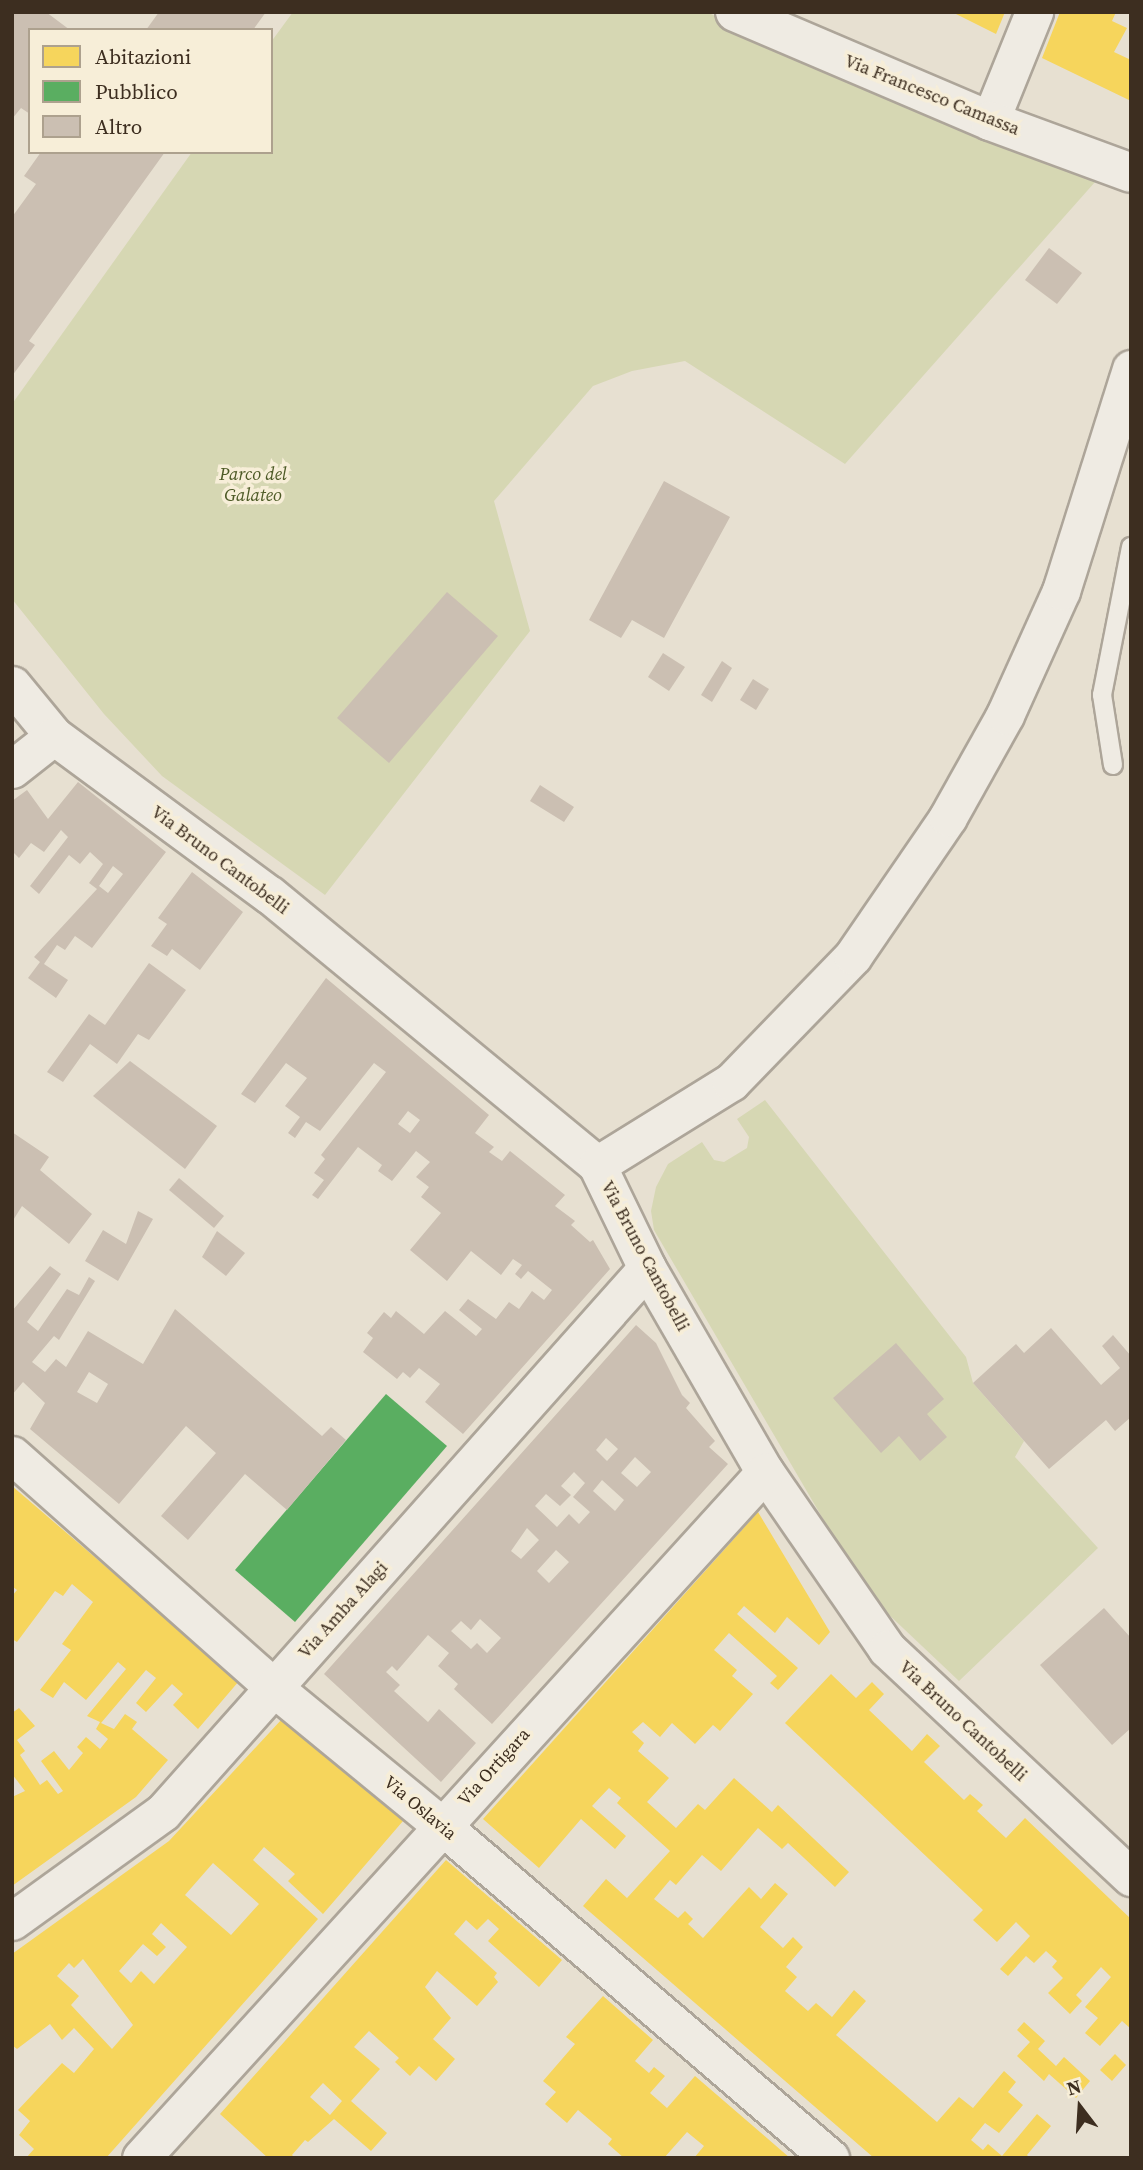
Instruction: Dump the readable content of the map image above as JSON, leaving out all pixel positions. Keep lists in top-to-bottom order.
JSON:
{
  "streets": {
    "street": [
      "Via Francesco Camassa",
      "Via Bruno Cantobelli",
      "Via Amba Alagi",
      "Via Ortigara",
      "Via Oslavia"
    ]
  },
  "crossings": [
    ["Via Bruno Cantobelli", "Via Amba Alagi"],
    ["Via Bruno Cantobelli", "Via Ortigara"],
    ["Via Amba Alagi", "Via Oslavia"],
    ["Via Ortigara", "Via Oslavia"]
  ],
  "parks": ["Parco del Galateo"],
  "legend": ["Abitazioni", "Pubblico", "Altro"],
  "north": "top"
}
